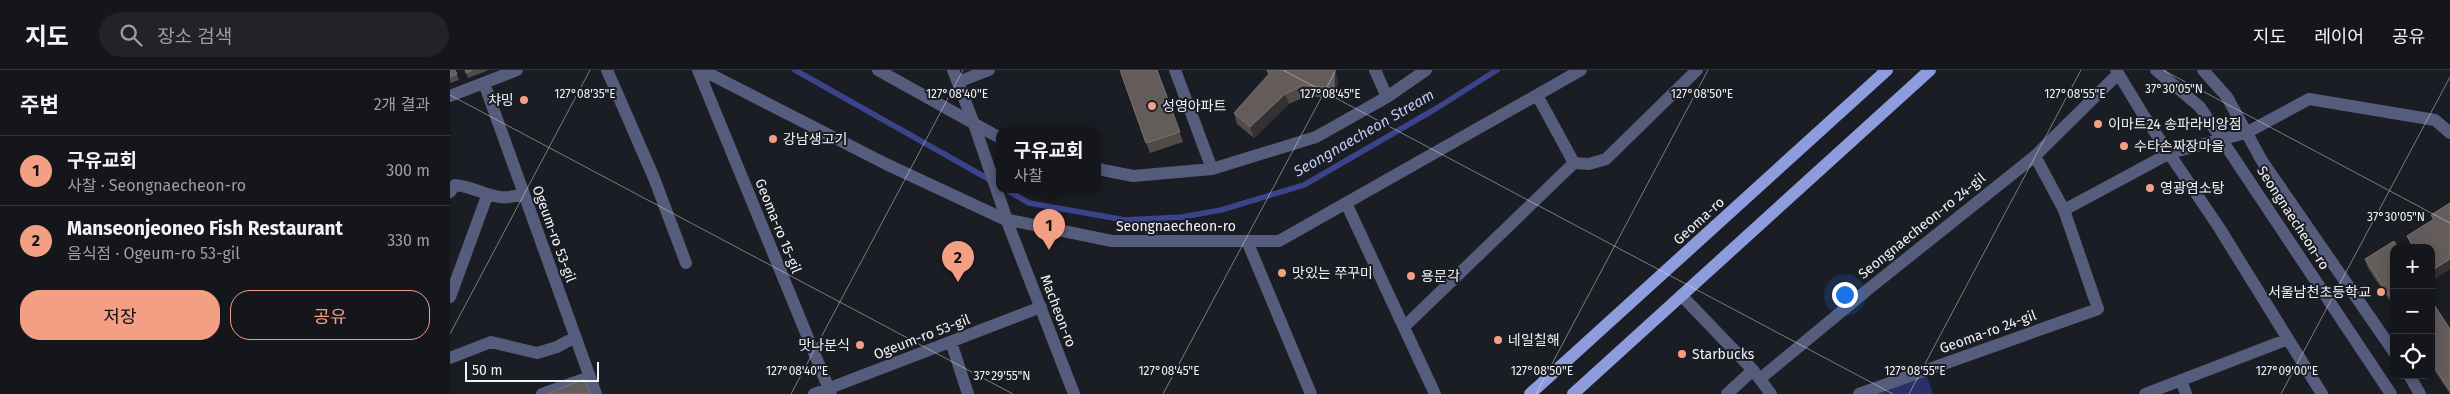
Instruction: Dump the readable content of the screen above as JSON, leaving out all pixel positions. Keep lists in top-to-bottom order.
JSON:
{
  "streets": {
    "main road": ["Geoma-ro"],
    "street": [
      "Seongnaecheon-ro",
      "Geoma-ro 15-gil",
      "Seongnaecheon-ro 24-gil",
      "Ogeum-ro 53-gil",
      "Macheon-ro",
      "Geoma-ro 24-gil"
    ]
  },
  "crossings": [
    ["Geoma-ro 15-gil", "Ogeum-ro 53-gil"],
    ["Ogeum-ro 53-gil", "Macheon-ro"]
  ],
  "water": ["Seongnaecheon Stream"],
  "places": [
    "챠밍",
    "성영아파트",
    "이마트24 송파라비앙점",
    "강남생고기",
    "수타손짜장마을",
    "영광염소탕",
    "맛있는 쭈꾸미",
    "용문각",
    "서울남천초등학교",
    "네일칠해",
    "맛나분식",
    "Starbucks"
  ],
  "scale_bar": "50 m",
  "page": {
    "header": "지도",
    "search": "장소 검색",
    "nav": ["지도", "레이어", "공유"],
    "heading": ["주변", "2개 결과"],
    "popup": ["구유교회", "사찰"],
    "list": [
      {
        "mark": "1",
        "name": "구유교회",
        "note": "사찰 · Seongnaecheon-ro",
        "value": "300 m"
      },
      {
        "mark": "2",
        "name": "Manseonjeoneo Fish Restaurant",
        "note": "음식점 · Ogeum-ro 53-gil",
        "value": "330 m"
      }
    ],
    "pins": ["1", "2"],
    "map_buttons": ["+", "−"],
    "buttons": ["저장", "공유"],
    "scale": "50 m"
  },
  "coordinates": [
    "37°30'05\"N",
    "127°08'35\"E",
    "127°08'40\"E",
    "127°08'45\"E",
    "127°08'50\"E",
    "127°08'55\"E",
    "127°09'00\"E",
    "37°29'55\"N"
  ]
}
